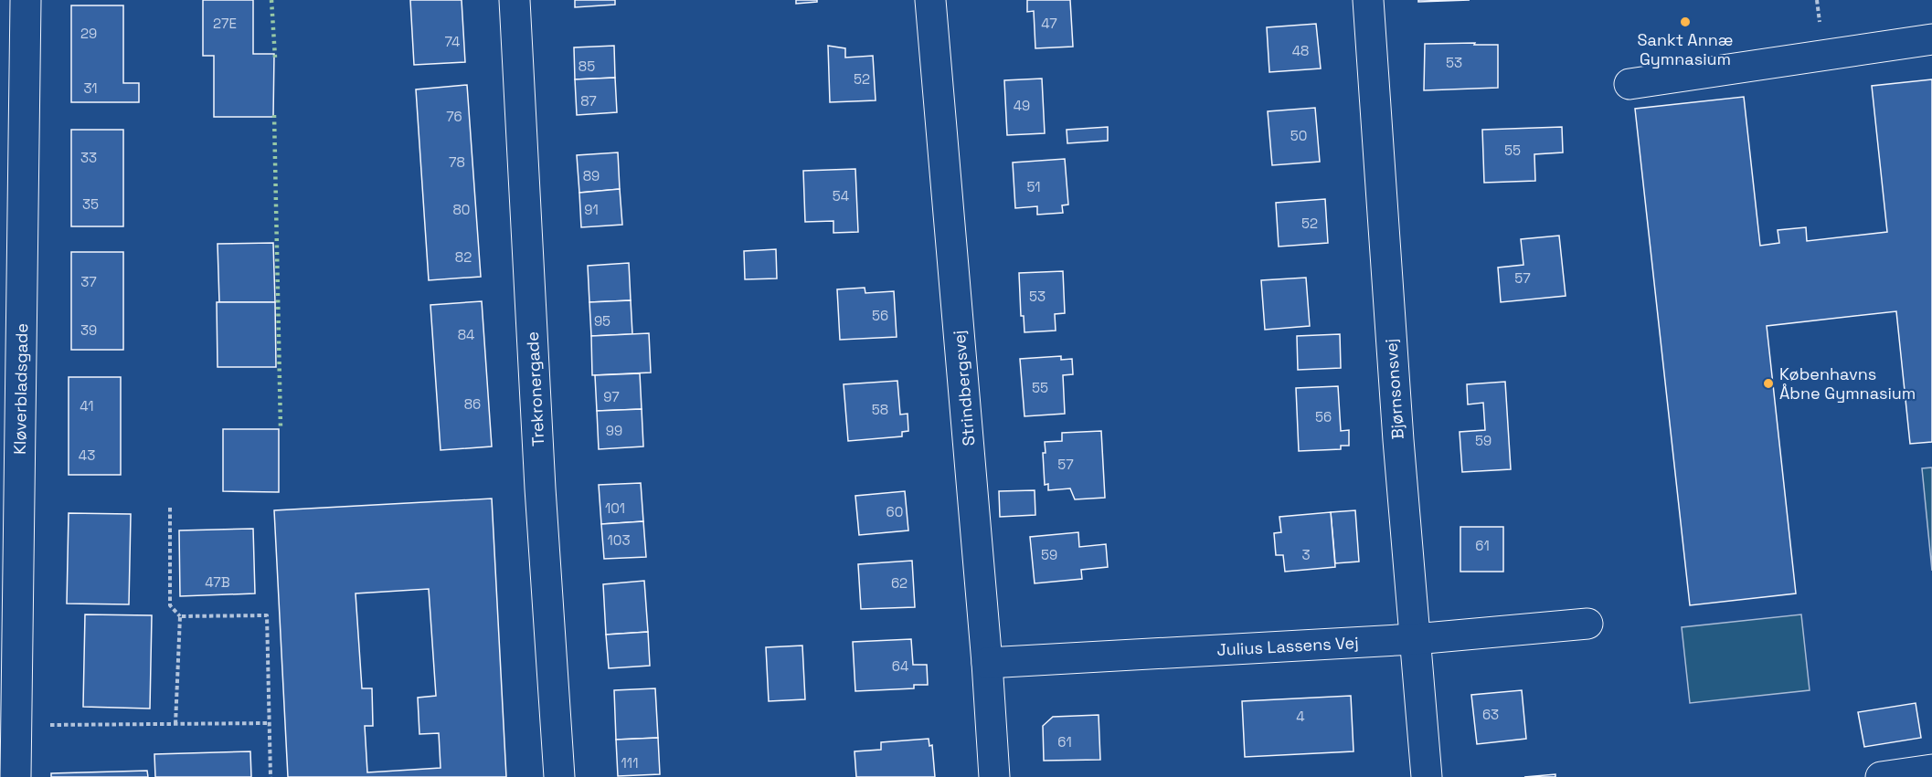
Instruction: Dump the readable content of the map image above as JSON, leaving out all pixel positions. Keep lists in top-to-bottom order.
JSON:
{
  "streets": {
    "street": [
      "Strindbergsvej",
      "Kløverbladsgade",
      "Trekronergade",
      "Bjørnsonsvej",
      "Julius Lassens Vej"
    ]
  },
  "crossings": [
    ["Strindbergsvej", "Julius Lassens Vej"],
    ["Bjørnsonsvej", "Julius Lassens Vej"]
  ],
  "places": ["Sankt Annæ Gymnasium", "Københavns Åbne Gymnasium"],
  "house_numbers": [
    "27E",
    "47",
    "29",
    "74",
    "48",
    "53",
    "85",
    "52",
    "31",
    "87",
    "49",
    "76",
    "50",
    "55",
    "33",
    "78",
    "89",
    "51",
    "54",
    "35",
    "80",
    "91",
    "52",
    "82",
    "57",
    "37",
    "53",
    "56",
    "95",
    "39",
    "84",
    "55",
    "97",
    "86",
    "41",
    "58",
    "56",
    "99",
    "59",
    "43",
    "57",
    "101",
    "60",
    "103",
    "61",
    "59",
    "3",
    "47B",
    "62",
    "64",
    "63",
    "4",
    "61",
    "111"
  ]
}
